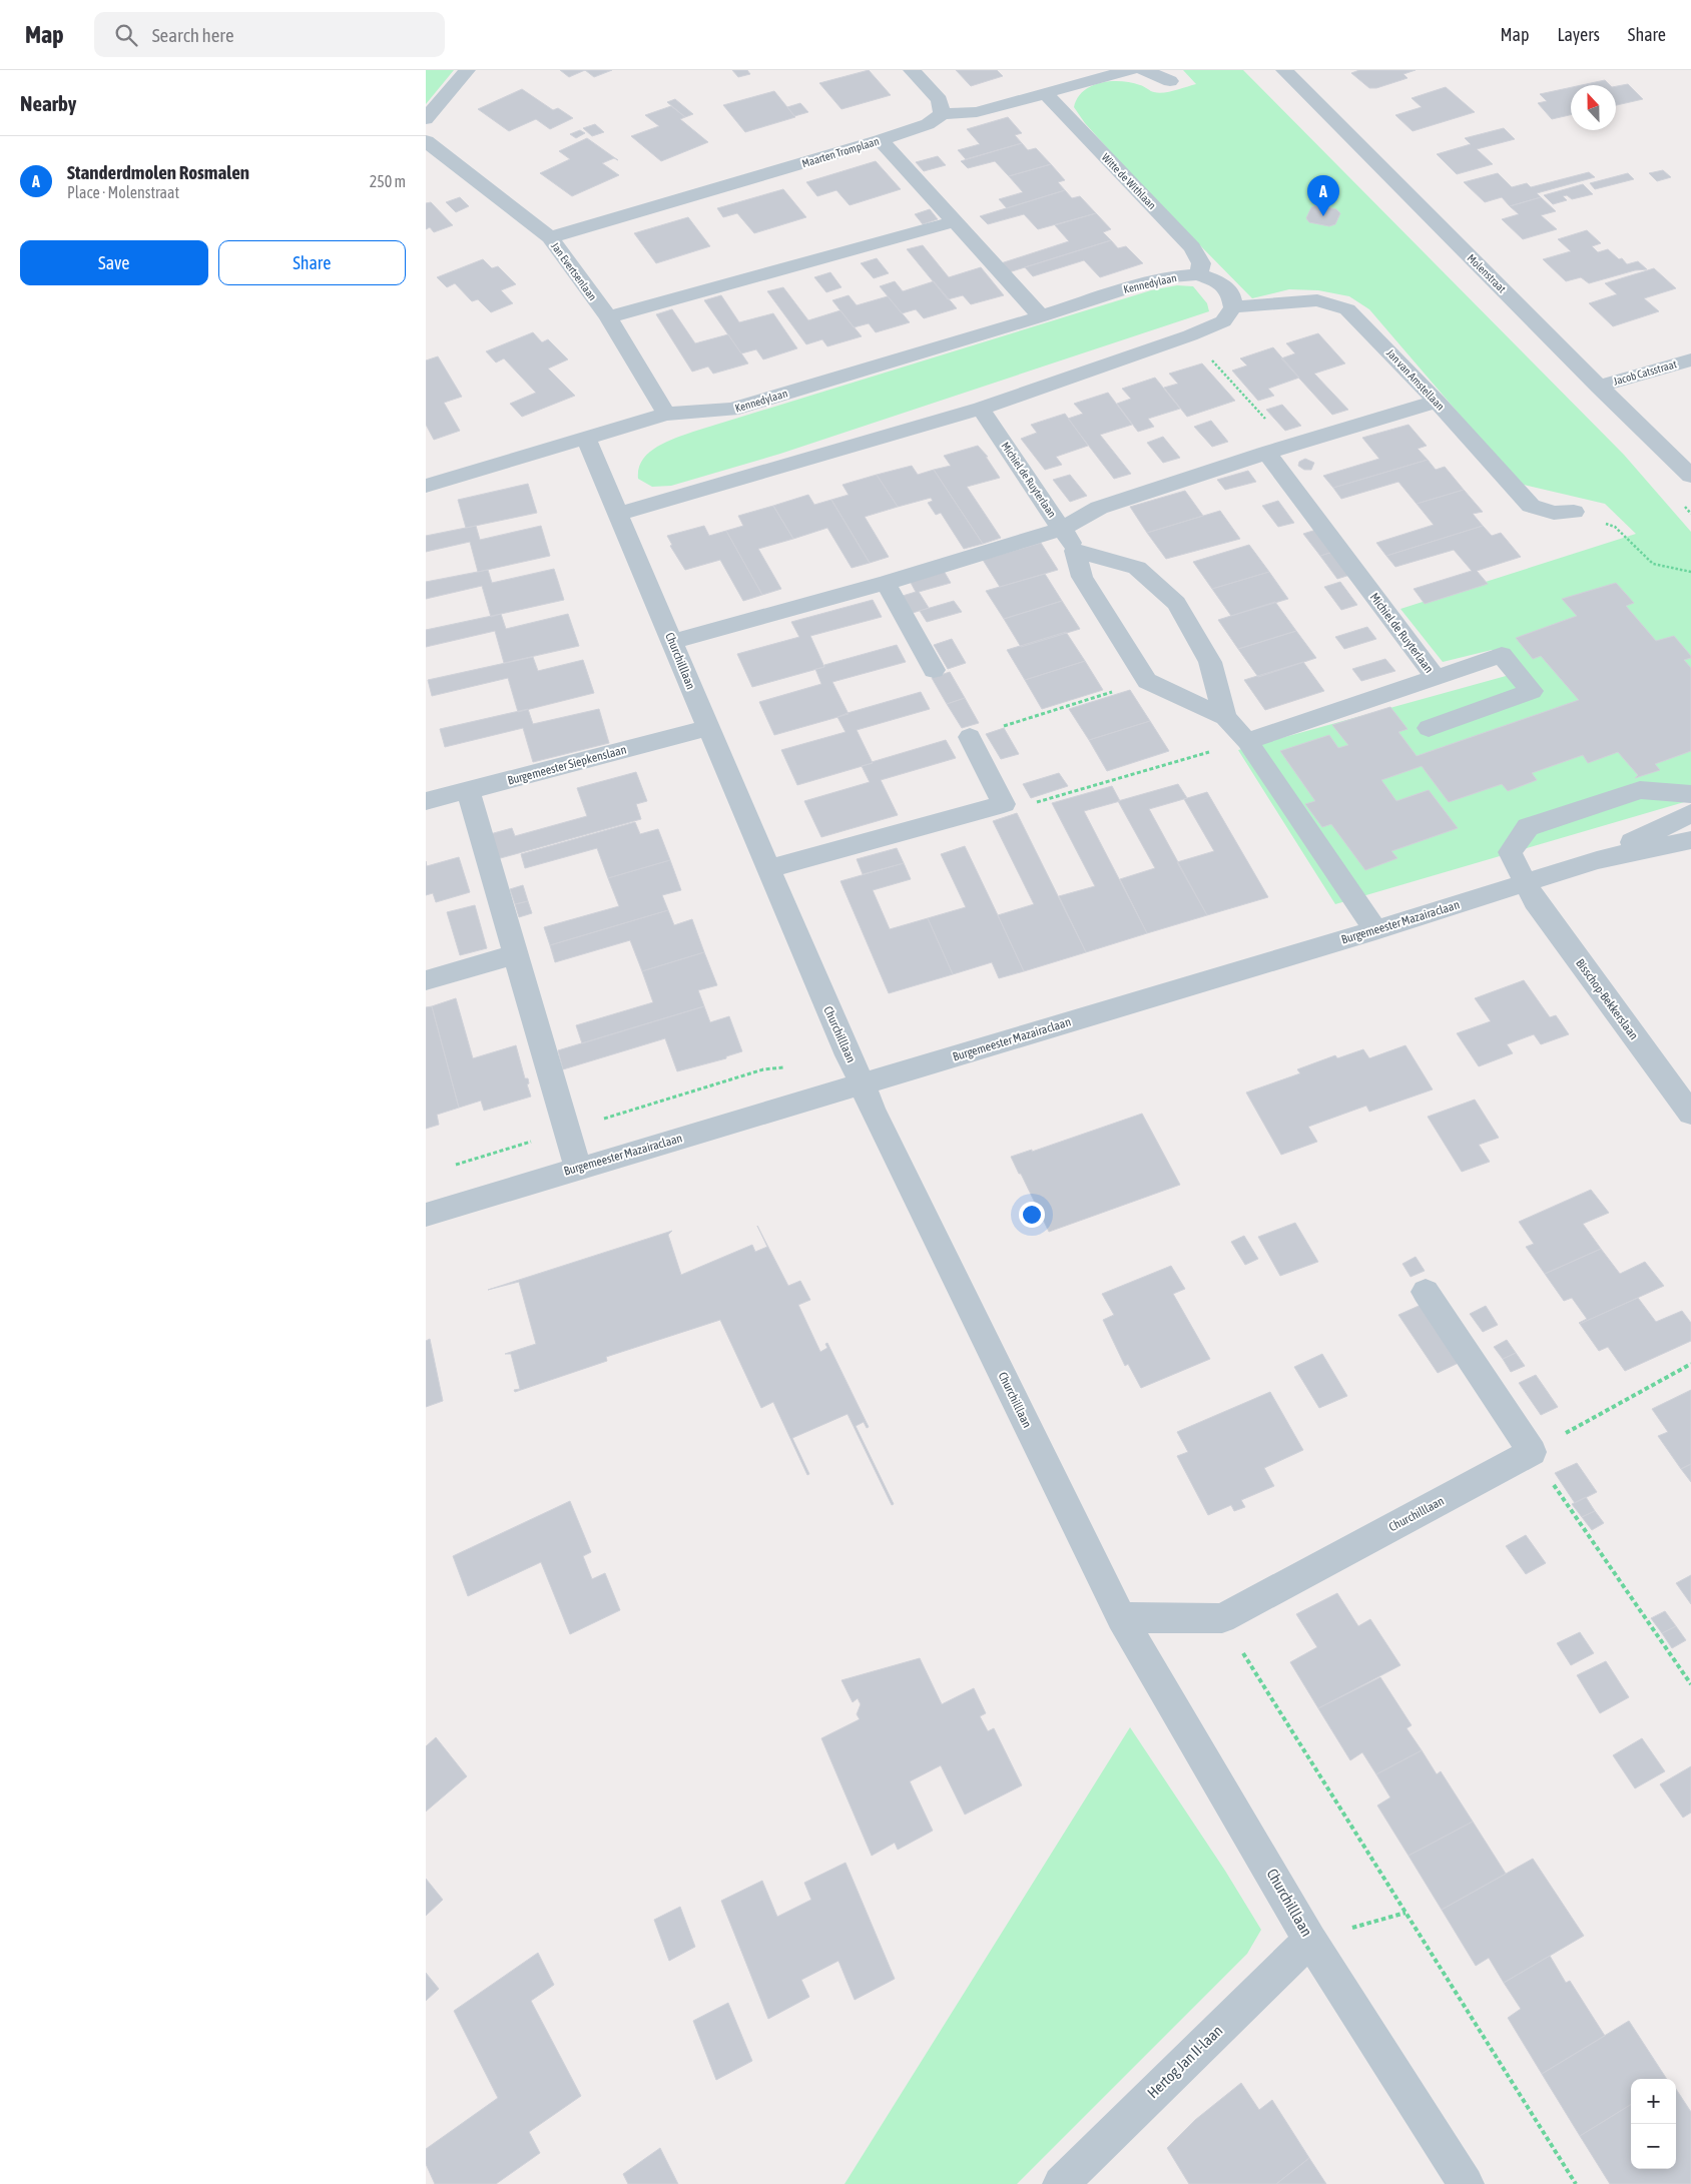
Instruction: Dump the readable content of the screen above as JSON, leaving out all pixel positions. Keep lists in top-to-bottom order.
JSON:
{
  "streets": {
    "street": [
      "Maarten Tromplaan",
      "Witte de Withlaan",
      "Jan Evertsenlaan",
      "Molenstraat",
      "Kennedylaan",
      "Jacob Catsstraat",
      "Jan van Amstellaan",
      "Michiel de Ruyterlaan",
      "Churchilllaan",
      "Burgemeester Siepkenslaan",
      "Burgemeester Mazairaclaan",
      "Bisschop-Bekkerslaan",
      "Hertog Jan II-laan"
    ]
  },
  "crossings": [
    ["Maarten Tromplaan", "Witte de Withlaan"],
    ["Maarten Tromplaan", "Jan Evertsenlaan"],
    ["Witte de Withlaan", "Kennedylaan"],
    ["Jan Evertsenlaan", "Kennedylaan"],
    ["Molenstraat", "Jacob Catsstraat"],
    ["Kennedylaan", "Jan van Amstellaan"],
    ["Kennedylaan", "Churchilllaan"],
    ["Churchilllaan", "Burgemeester Siepkenslaan"],
    ["Churchilllaan", "Burgemeester Mazairaclaan"],
    ["Churchilllaan", "Hertog Jan II-laan"],
    ["Burgemeester Mazairaclaan", "Bisschop-Bekkerslaan"]
  ],
  "north": "top",
  "page": {
    "header": "Map",
    "search": "Search here",
    "nav": ["Map", "Layers", "Share"],
    "heading": "Nearby",
    "list": [
      {
        "mark": "A",
        "name": "Standerdmolen Rosmalen",
        "note": "Place · Molenstraat",
        "value": "250 m"
      }
    ],
    "pins": "A",
    "buttons": ["Save", "Share"],
    "map_buttons": ["+", "−"]
  }
}
